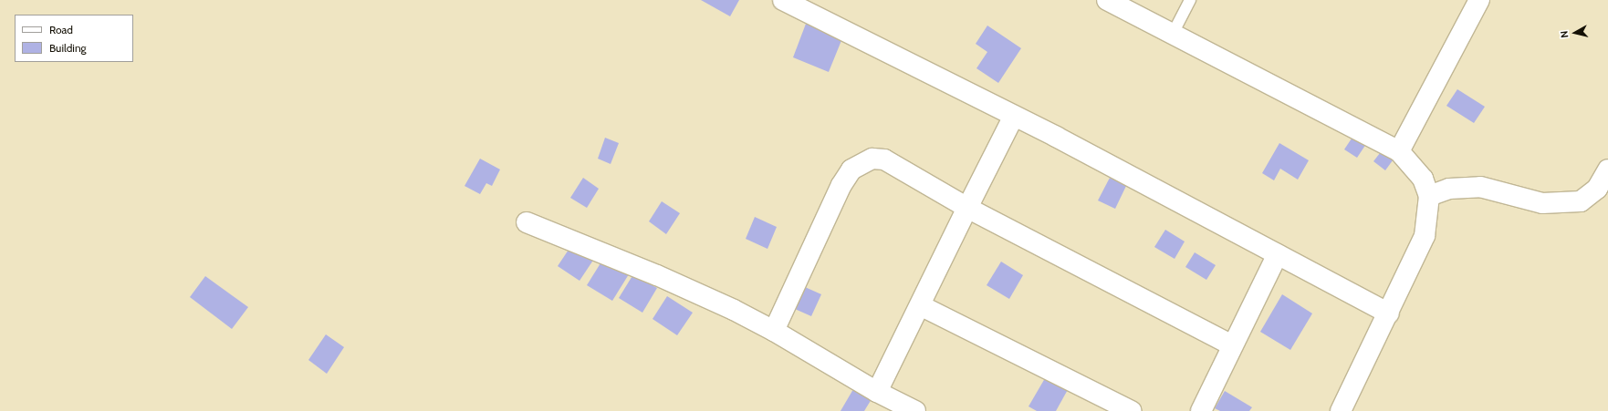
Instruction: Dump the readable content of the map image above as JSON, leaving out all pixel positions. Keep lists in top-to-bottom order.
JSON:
{
  "legend": ["Road", "Building"],
  "north": "left"
}
